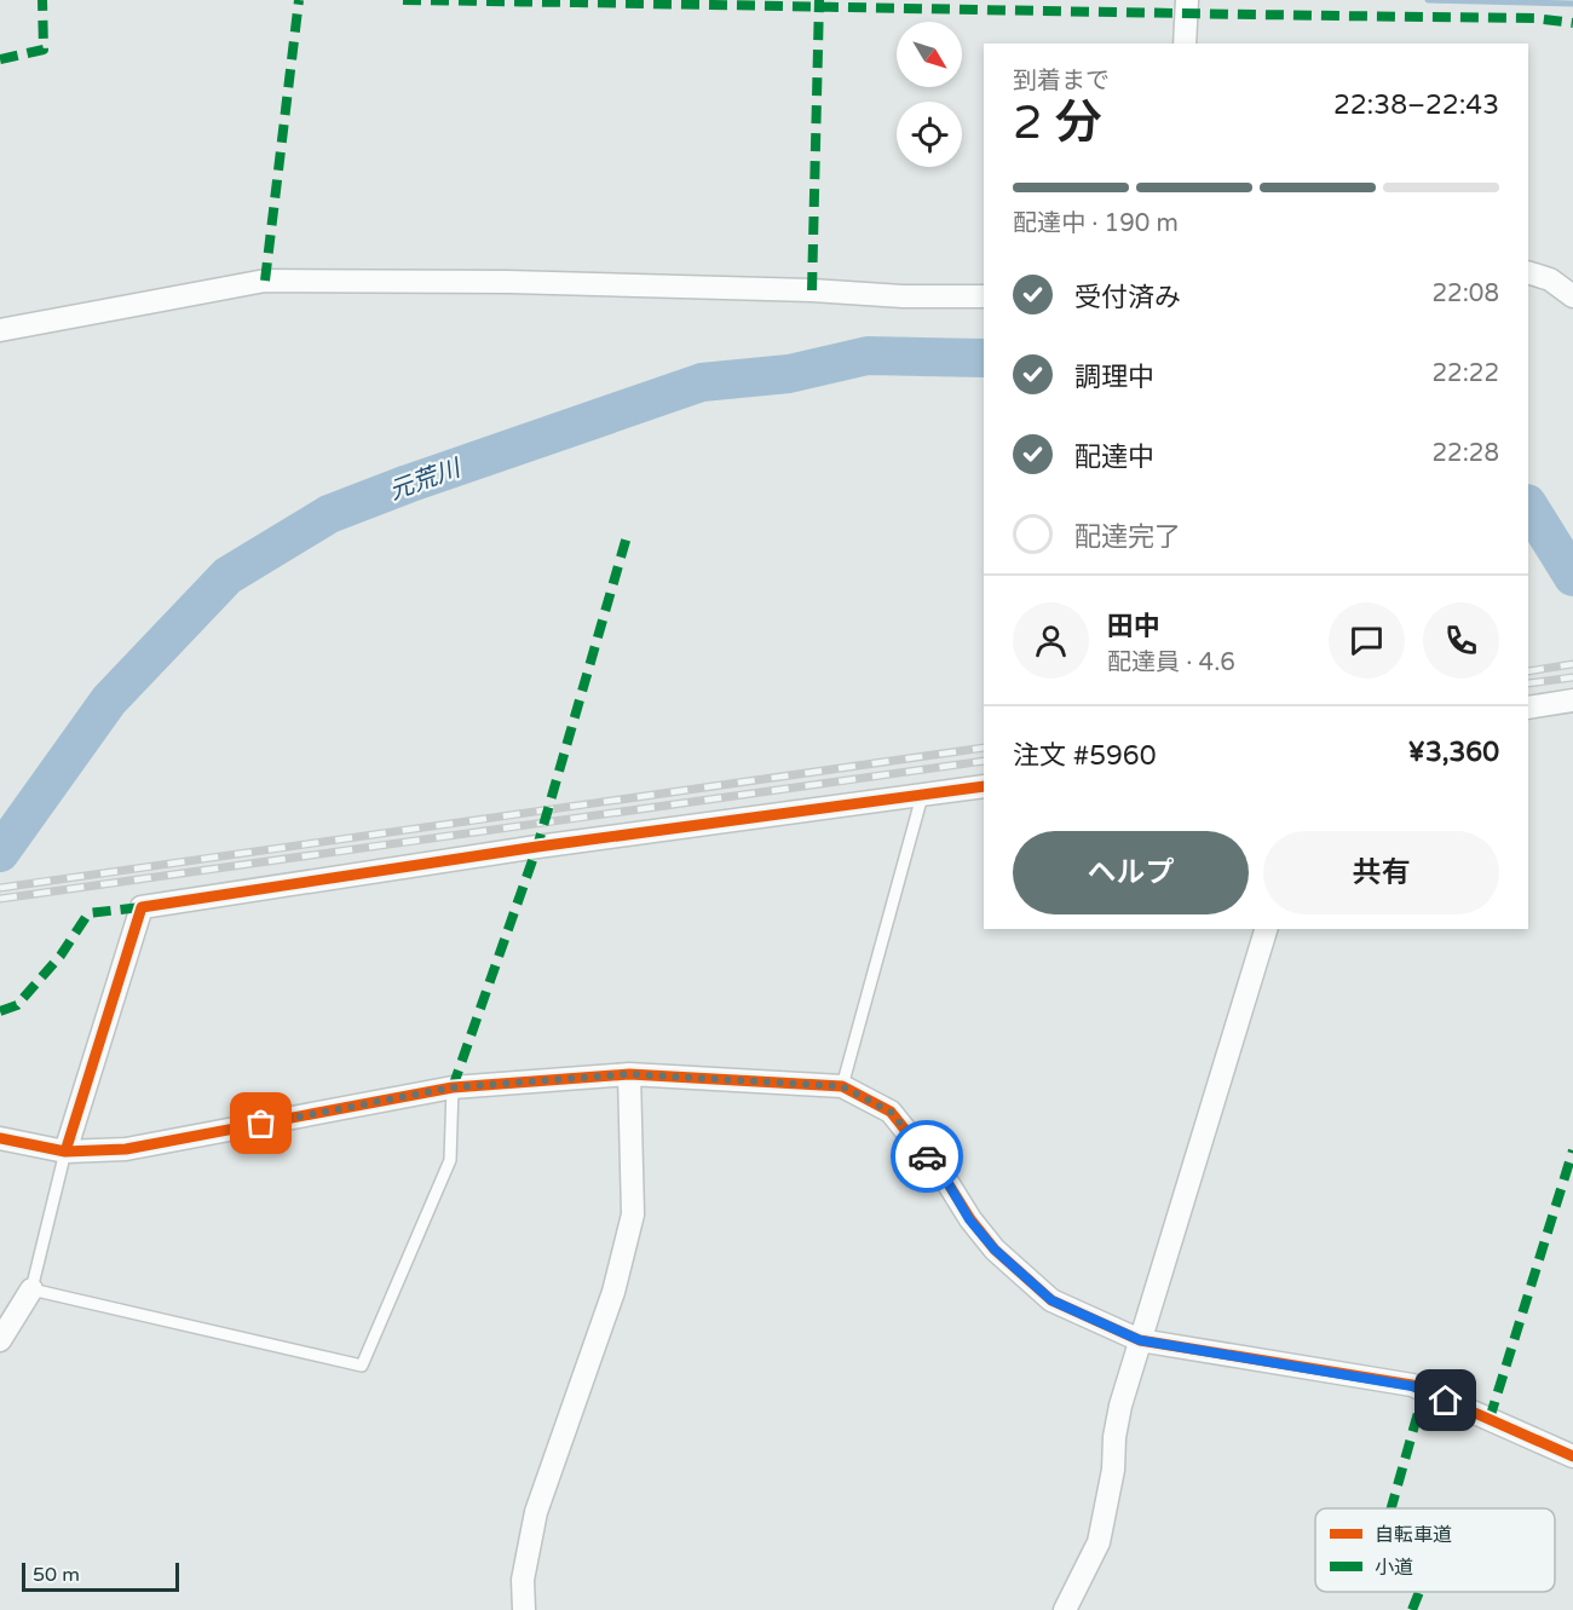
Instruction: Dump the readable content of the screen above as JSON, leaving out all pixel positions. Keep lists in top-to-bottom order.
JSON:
{
  "water": ["元荒川"],
  "legend": ["自転車道", "小道"],
  "scale_bar": "50 m",
  "north": "bottom right",
  "page": {
    "heading": ["2 分", "到着まで", "22:38–22:43"],
    "panel": [
      "田中",
      "配達員 · 4.6",
      "注文 #5960",
      "¥3,360"
    ],
    "bar": "配達中 · 190 m",
    "list": [
      ["受付済み", "22:08"],
      ["調理中", "22:22"],
      ["配達中", "22:28"],
      "配達完了"
    ],
    "buttons": ["ヘルプ", "共有"],
    "scale": "50 m"
  }
}
